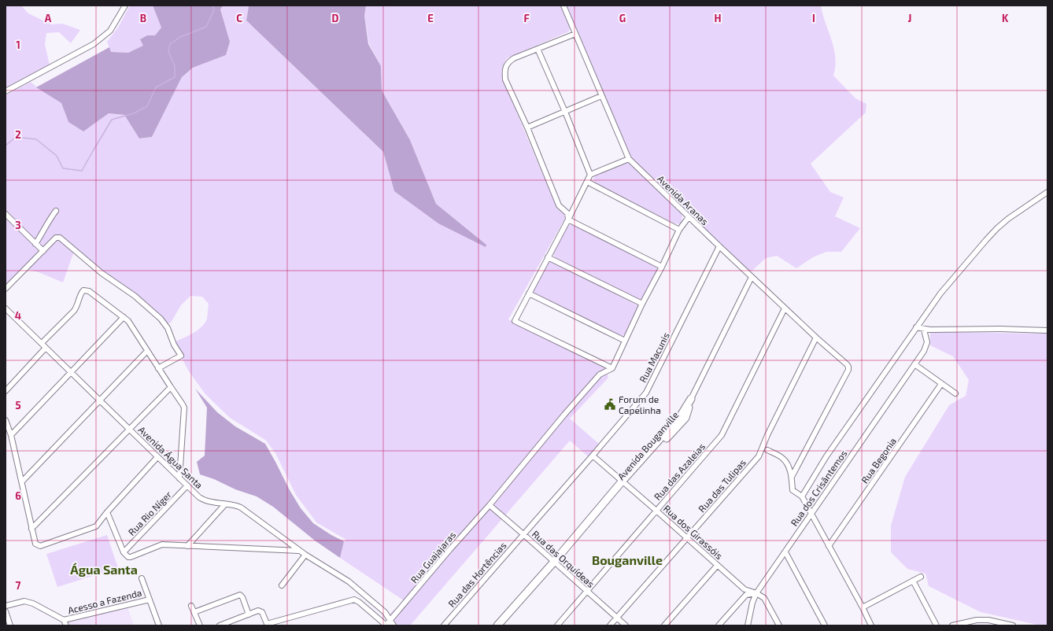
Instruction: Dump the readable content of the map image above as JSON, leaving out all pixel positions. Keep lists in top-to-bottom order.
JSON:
{
  "streets": {
    "street": [
      "Avenida Aranas",
      "Rua Macunis",
      "Avenida Bouganville",
      "Avenida Água Santa",
      "Rua Begonia",
      "Rua das Azaleias",
      "Rua das Tulipas",
      "Rua dos Crisântemos",
      "Rua Rio Níger",
      "Rua dos Girassóis",
      "Rua Guajajaras",
      "Rua das Orquídeas",
      "Rua das Hortências",
      "Acesso a Fazenda"
    ]
  },
  "crossings": [
    ["Avenida Aranas", "Rua Macunis"],
    ["Avenida Aranas", "Rua das Azaleias"],
    ["Avenida Aranas", "Rua das Tulipas"],
    ["Rua Macunis", "Rua dos Girassóis"],
    ["Rua Macunis", "Rua das Orquídeas"],
    ["Rua Macunis", "Rua das Hortências"],
    ["Avenida Bouganville", "Rua dos Girassóis"],
    ["Avenida Bouganville", "Rua das Orquídeas"],
    ["Avenida Água Santa", "Rua Rio Níger"],
    ["Avenida Água Santa", "Rua Guajajaras"],
    ["Rua das Azaleias", "Rua dos Girassóis"],
    ["Rua das Azaleias", "Rua das Orquídeas"],
    ["Rua das Tulipas", "Rua dos Girassóis"],
    ["Rua das Tulipas", "Rua das Orquídeas"],
    ["Rua dos Crisântemos", "Rua dos Girassóis"],
    ["Rua Guajajaras", "Rua das Orquídeas"],
    ["Rua das Orquídeas", "Rua das Hortências"]
  ],
  "districts": ["Bouganville", "Água Santa"],
  "places": {
    "public building": ["Forum de Capelinha"]
  },
  "grid": {
    "columns": [
      "A",
      "B",
      "C",
      "D",
      "E",
      "F",
      "G",
      "H",
      "I",
      "J",
      "K"
    ],
    "rows": [
      "1",
      "2",
      "3",
      "4",
      "5",
      "6",
      "7"
    ]
  }
}
